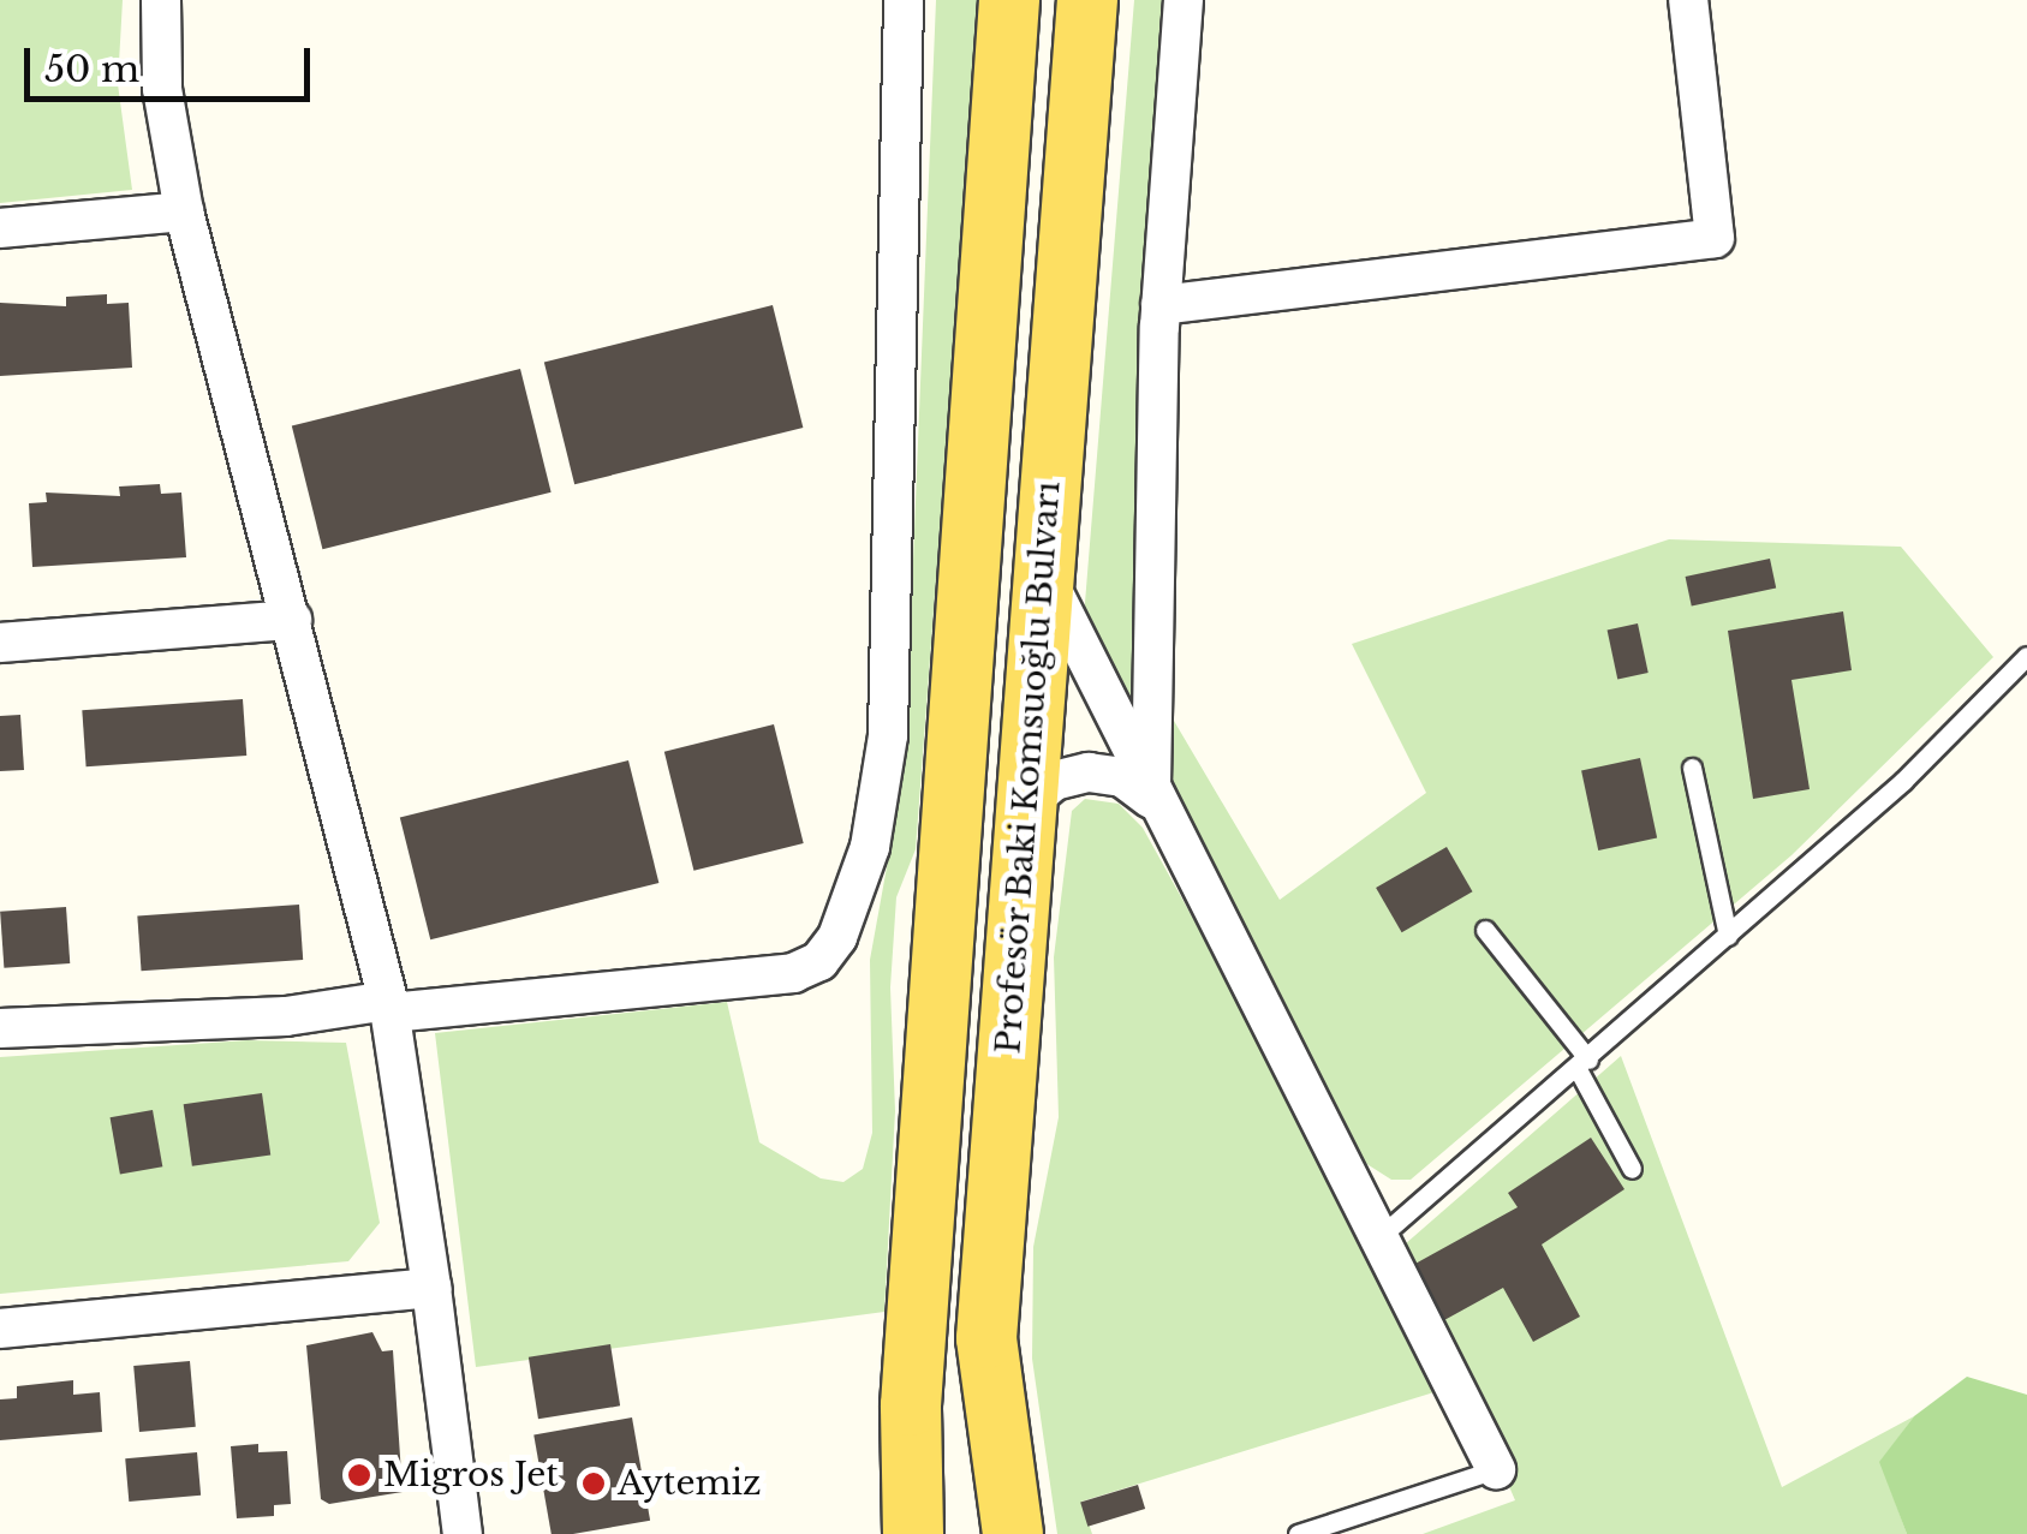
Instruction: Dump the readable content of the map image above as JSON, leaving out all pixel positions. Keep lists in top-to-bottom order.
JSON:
{
  "streets": {
    "main road": ["Profesör Baki Komsuoğlu Bulvarı"]
  },
  "places": ["Migros Jet", "Aytemiz"],
  "scale_bar": "50 m"
}
